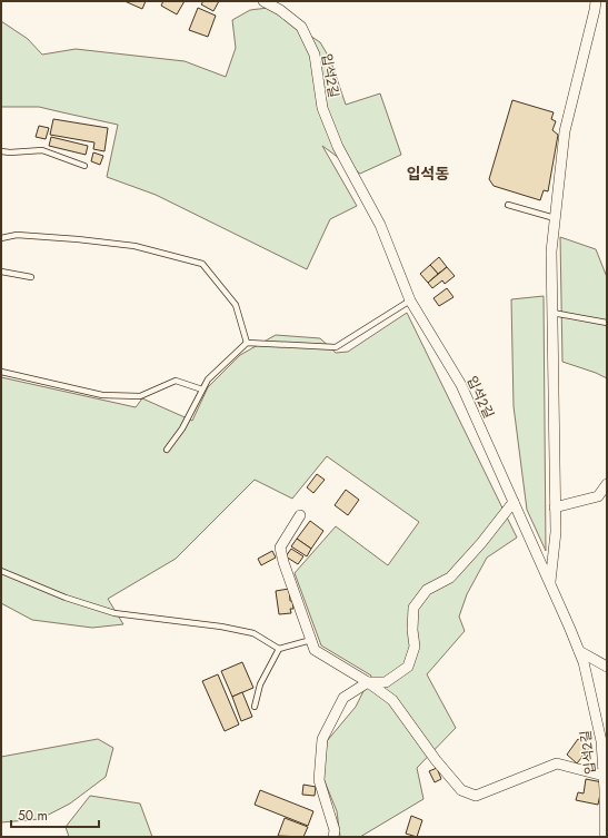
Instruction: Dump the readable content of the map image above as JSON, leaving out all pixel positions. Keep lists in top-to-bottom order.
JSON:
{
  "streets": {
    "street": ["입석2길"]
  },
  "districts": ["입석동"],
  "scale_bar": "50 m"
}
